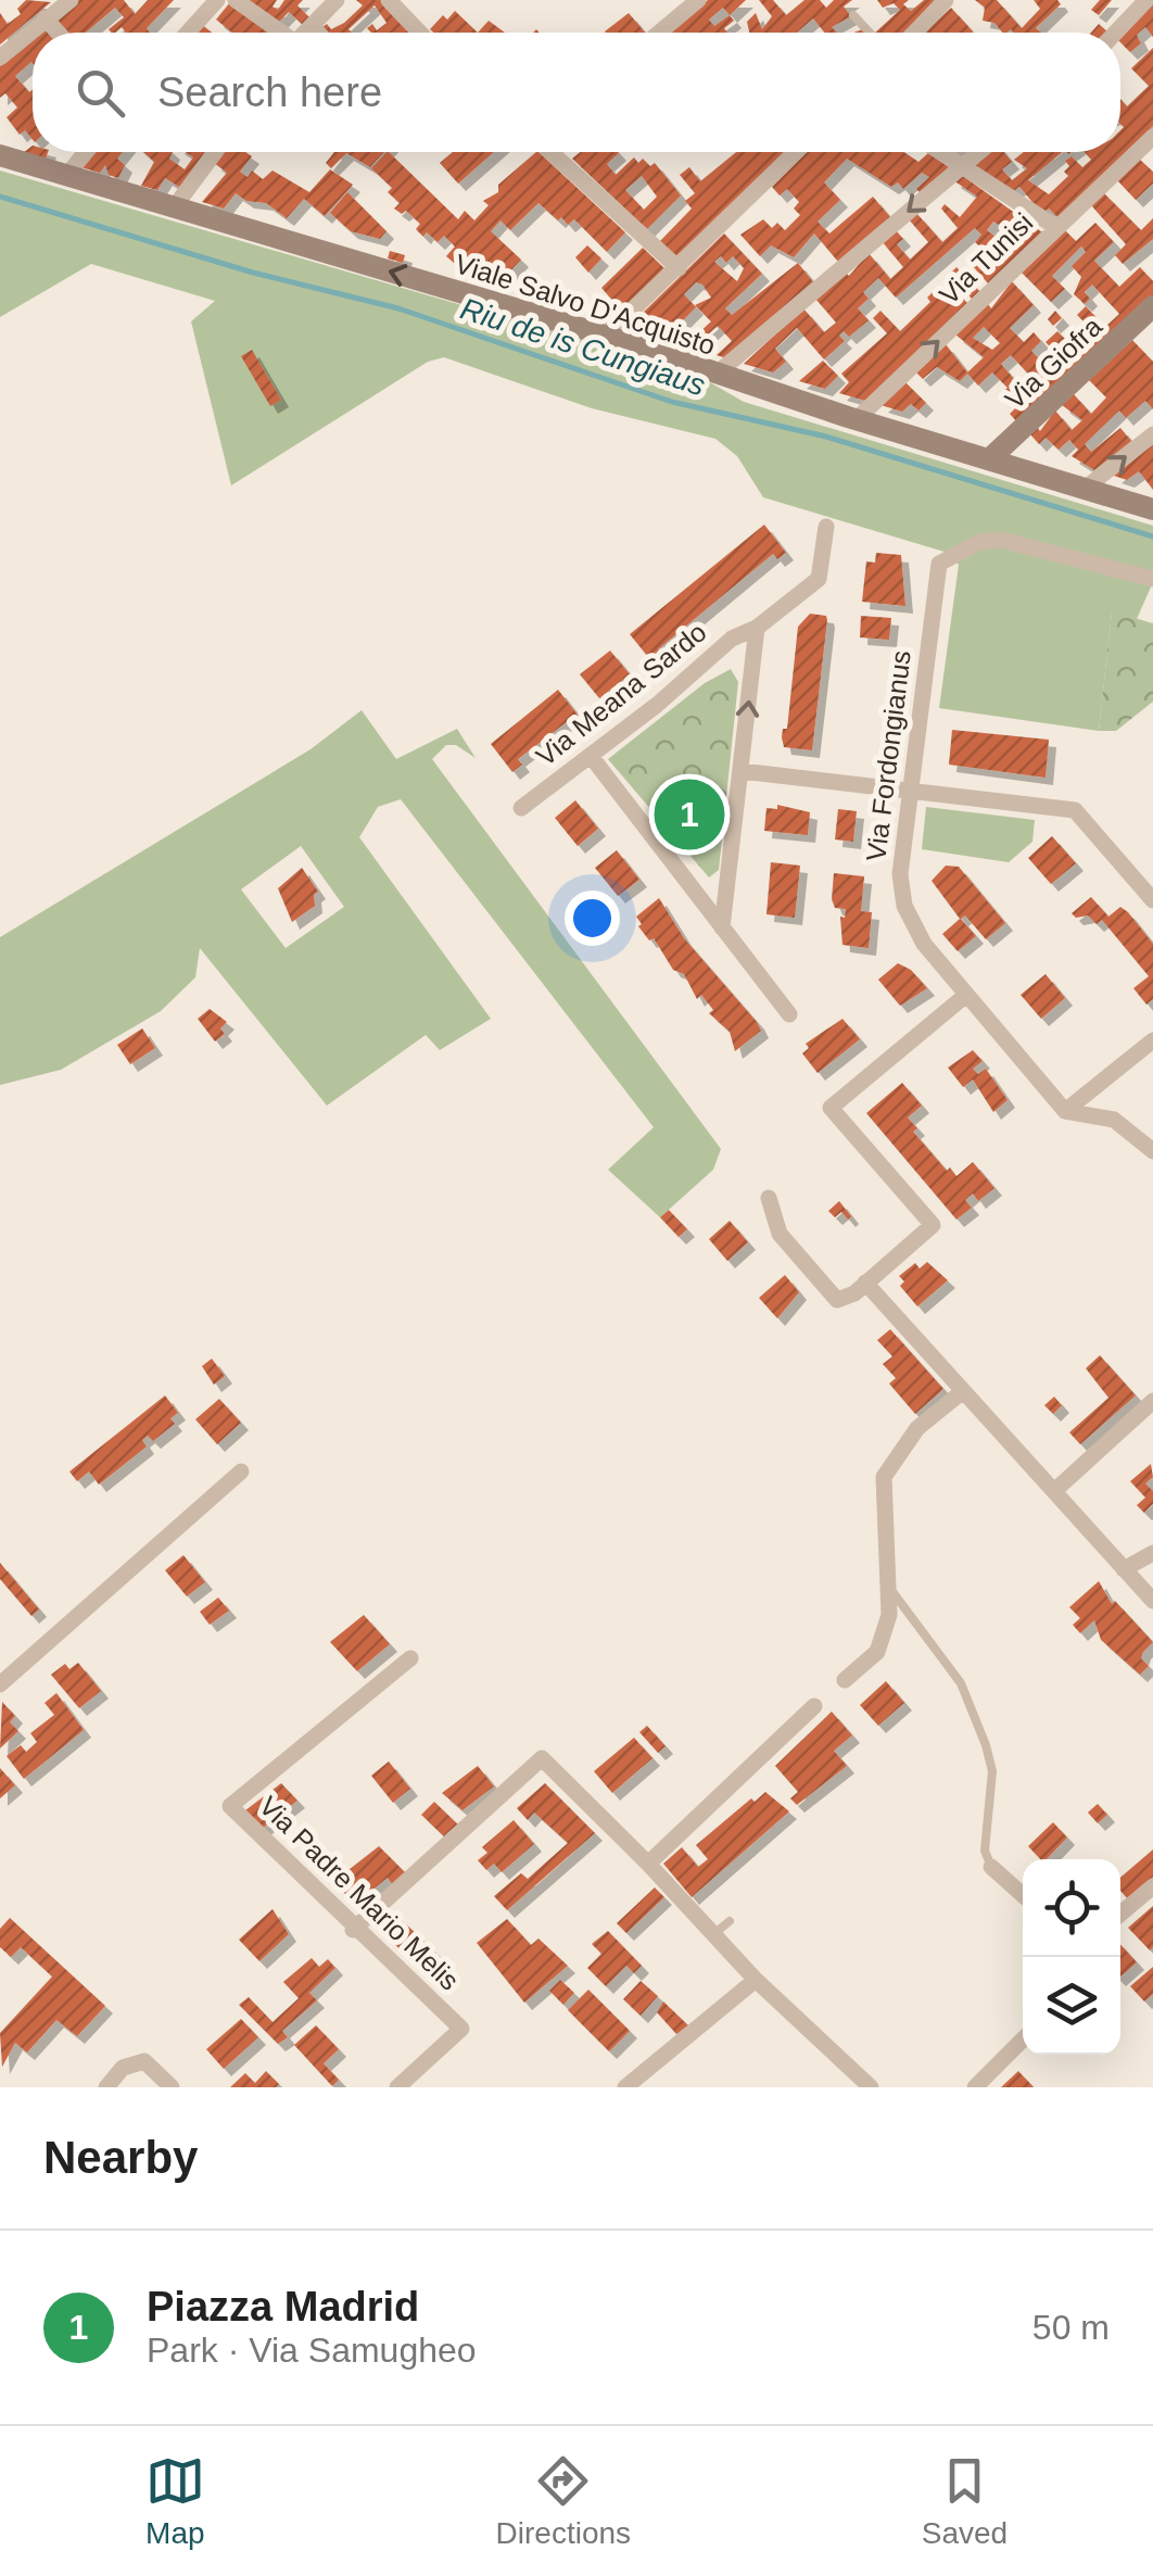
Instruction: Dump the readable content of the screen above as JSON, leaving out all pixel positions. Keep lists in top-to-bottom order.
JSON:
{
  "streets": {
    "street": [
      "Via Tunisi",
      "Viale Salvo D'Acquisto",
      "Via Giofra",
      "Via Meana Sardo",
      "Via Fordongianus",
      "Via Padre Mario Melis"
    ]
  },
  "crossings": [
    ["Via Tunisi", "Viale Salvo D'Acquisto"],
    ["Viale Salvo D'Acquisto", "Via Giofra"]
  ],
  "one_way": ["Viale Salvo D'Acquisto"],
  "water": ["Riu de is Cungiaus"],
  "page": {
    "search": "Search here",
    "pins": "1",
    "heading": "Nearby",
    "list": [
      {
        "mark": "1",
        "name": "Piazza Madrid",
        "note": "Park · Via Samugheo",
        "value": "50 m"
      }
    ],
    "nav": ["Map", "Directions", "Saved"]
  }
}
